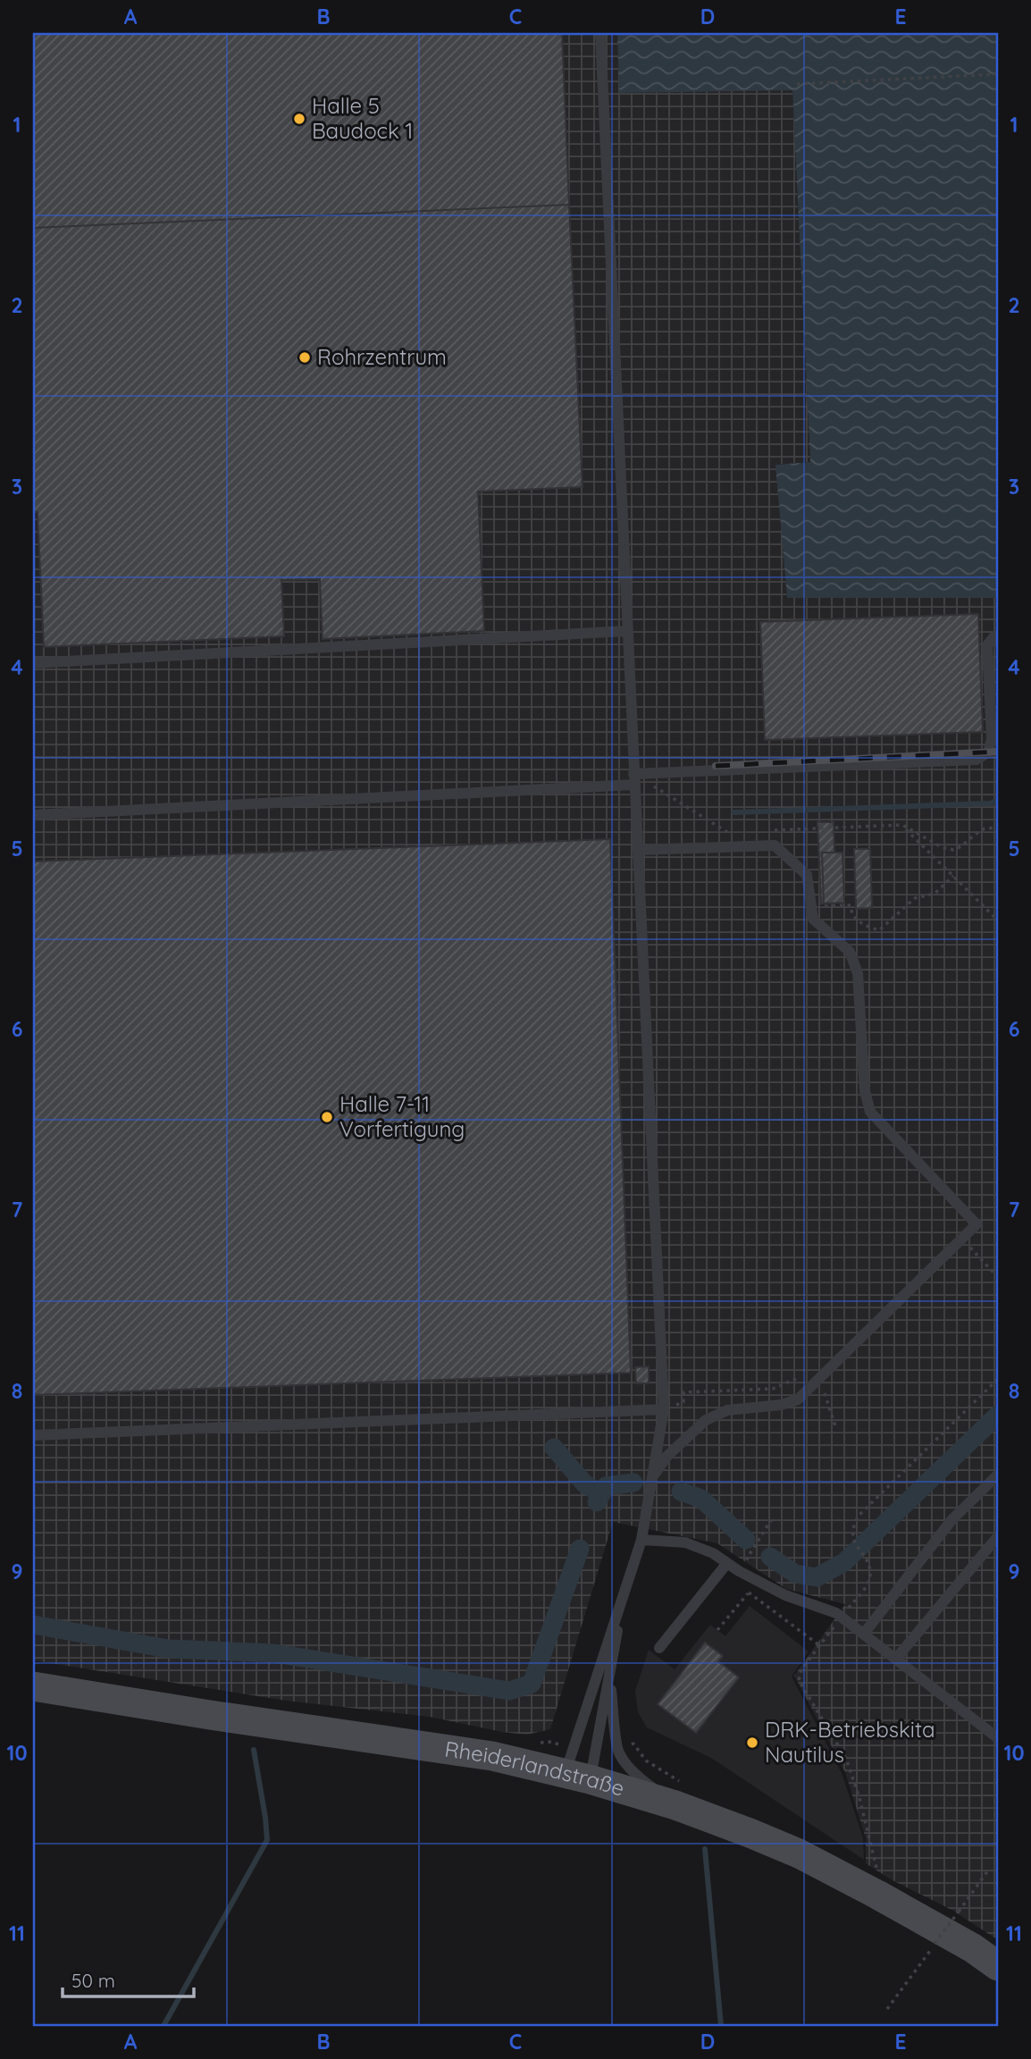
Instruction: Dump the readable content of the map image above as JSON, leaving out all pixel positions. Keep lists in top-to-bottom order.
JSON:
{
  "streets": {
    "main road": ["Rheiderlandstraße"]
  },
  "places": [
    "Halle 5 Baudock 1",
    "Rohrzentrum",
    "Halle 7-11 Vorfertigung",
    "DRK-Betriebskita Nautilus"
  ],
  "scale_bar": "50 m",
  "grid": {
    "columns": [
      "A",
      "B",
      "C",
      "D",
      "E"
    ],
    "rows": [
      "1",
      "2",
      "3",
      "4",
      "5",
      "6",
      "7",
      "8",
      "9",
      "10",
      "11"
    ]
  }
}
